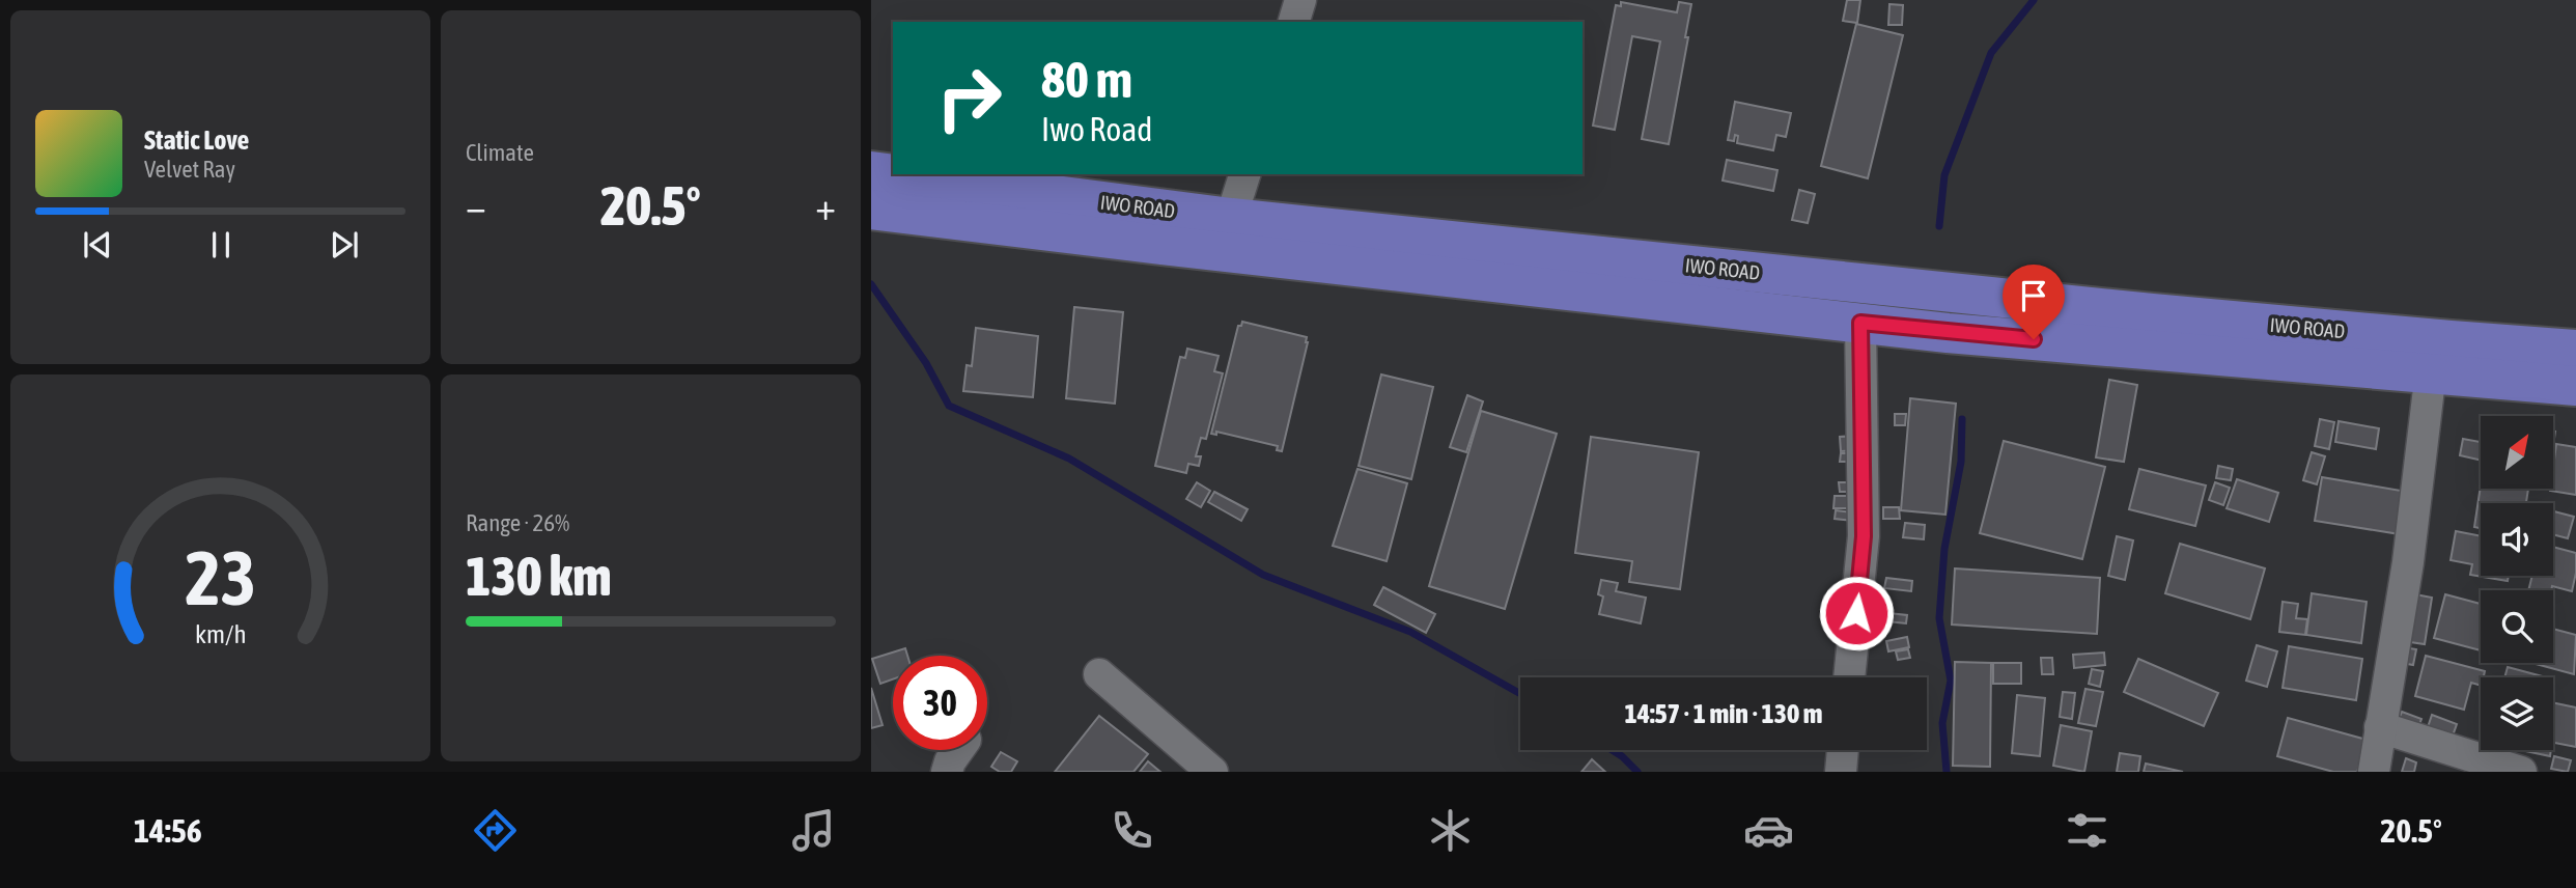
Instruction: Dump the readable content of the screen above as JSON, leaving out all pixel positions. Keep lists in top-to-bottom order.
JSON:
{
  "streets": {
    "main road": ["IWO ROAD"]
  },
  "north": "top right",
  "page": {
    "tile": [
      "Climate",
      ["Range · 26%", "130 km"]
    ],
    "turn": ["80 m", "Iwo Road"],
    "song": ["Static Love", "Velvet Ray"],
    "heat": ["−", "20.5°", "+"],
    "limit": "30",
    "trip": "14:57 · 1 min · 130 m",
    "tabs": ["14:56", "20.5°"],
    "gauge": ["23", "km/h"]
  }
}
